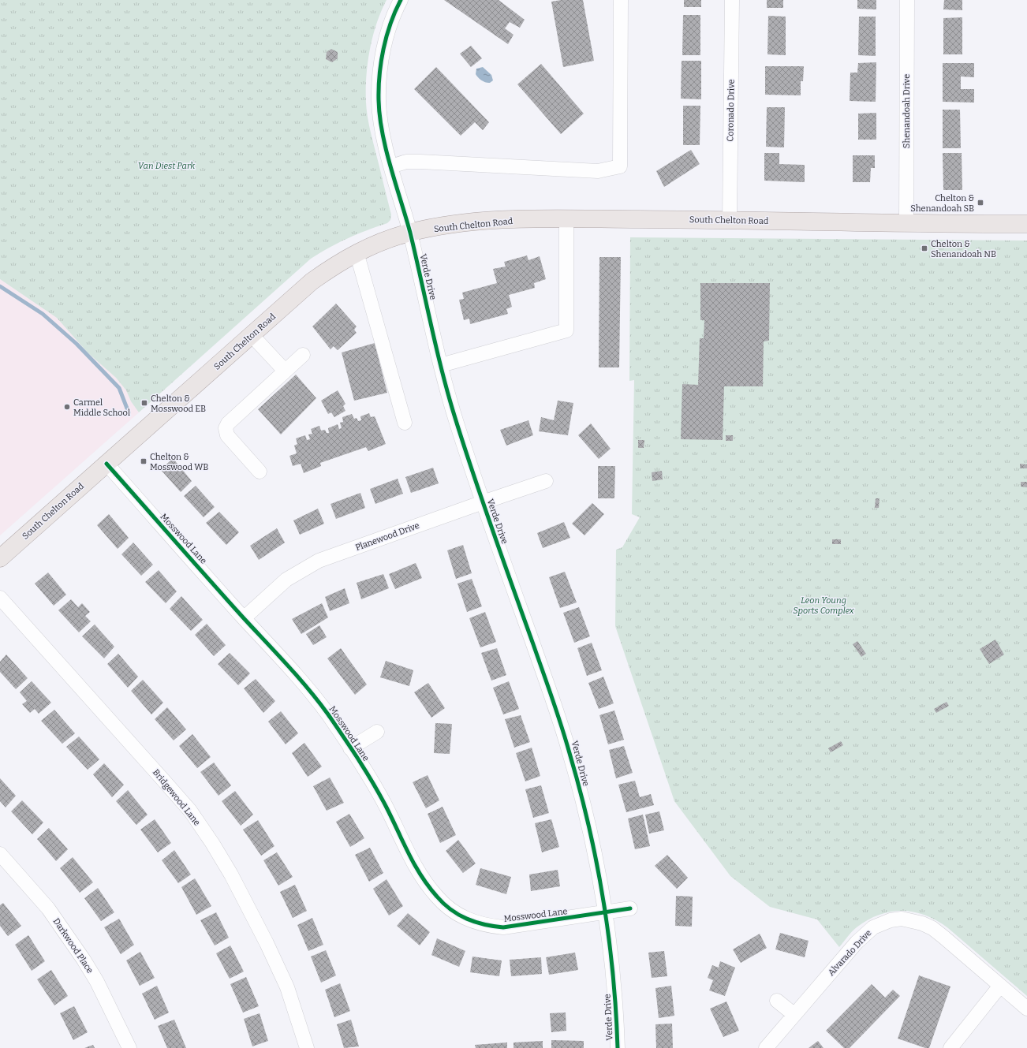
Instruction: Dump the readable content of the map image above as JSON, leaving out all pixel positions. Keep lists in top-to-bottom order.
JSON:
{
  "streets": {
    "main road": ["South Chelton Road"],
    "street": [
      "Coronado Drive",
      "Shenandoah Drive",
      "Verde Drive",
      "Planewood Drive",
      "Mosswood Lane",
      "Bridgewood Lane",
      "Darkwood Place",
      "Alvarado Drive"
    ]
  },
  "crossings": [
    ["Coronado Drive", "South Chelton Road"],
    ["Shenandoah Drive", "South Chelton Road"],
    ["South Chelton Road", "Verde Drive"],
    ["South Chelton Road", "Mosswood Lane"],
    ["Verde Drive", "Planewood Drive"],
    ["Verde Drive", "Mosswood Lane"],
    ["Planewood Drive", "Mosswood Lane"]
  ],
  "parks": ["Van Diest Park", "Leon Young Sports Complex"],
  "places": {
    "transit": [
      "Chelton & Shenandoah SB",
      "Chelton & Shenandoah NB",
      "Chelton & Mosswood EB",
      "Chelton & Mosswood WB"
    ],
    "other": ["Carmel Middle School"]
  }
}
